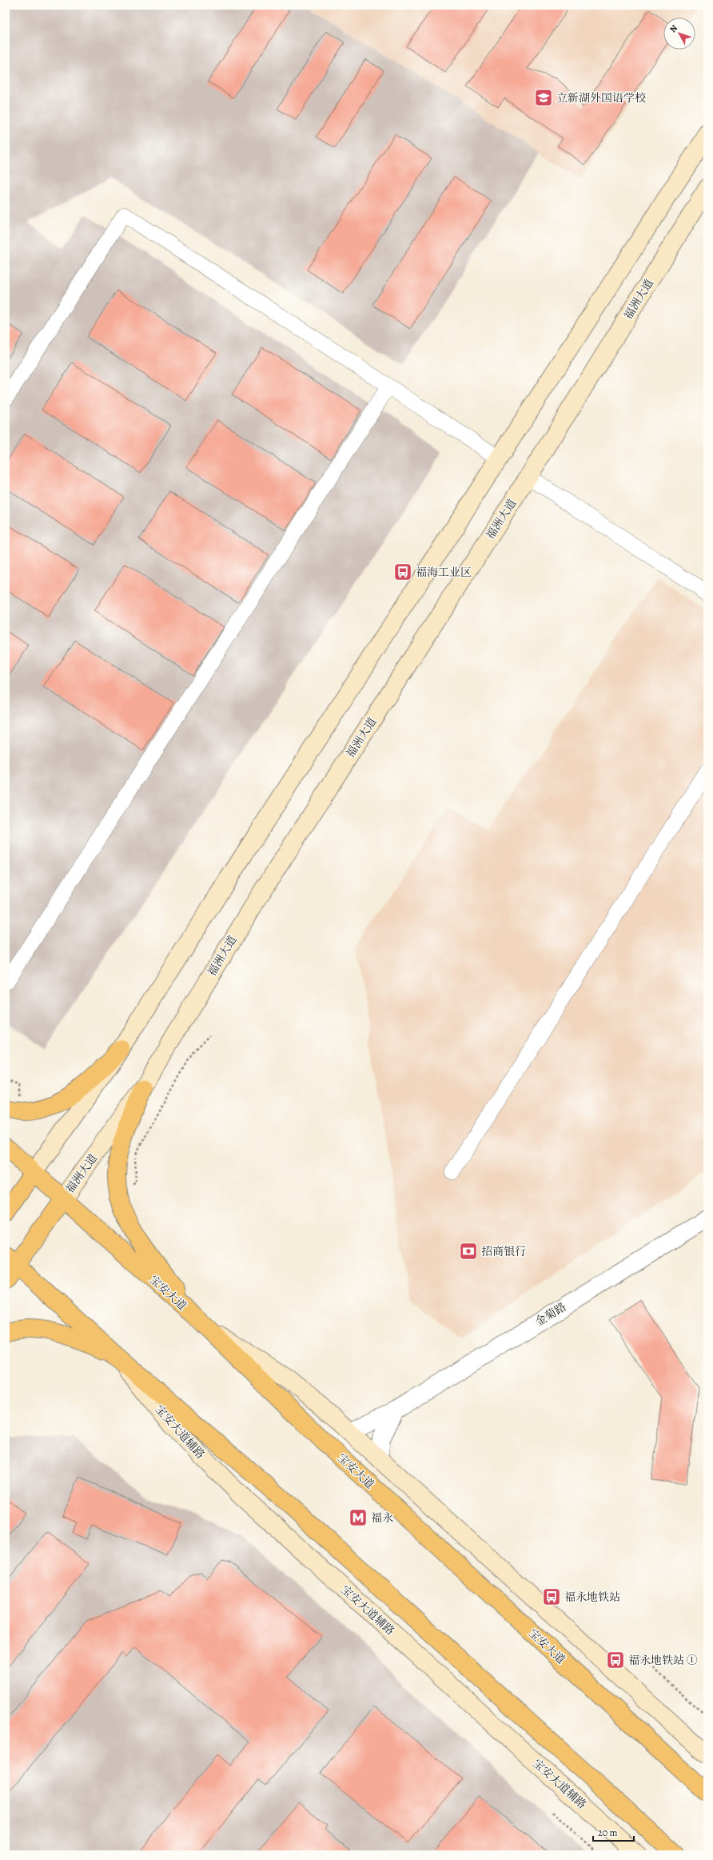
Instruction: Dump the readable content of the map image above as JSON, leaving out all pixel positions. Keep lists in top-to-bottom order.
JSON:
{
  "streets": {
    "main road": ["福洲大道", "宝安大道", "宝安大道辅路"],
    "street": ["金菊路"]
  },
  "crossings": [
    ["福洲大道", "宝安大道"]
  ],
  "places": {
    "school or university": ["立新湖外国语学校"],
    "bus stop": ["福海工业区", "福永地铁站", "福永地铁站 ①"],
    "bank": ["招商银行"],
    "metro station": ["福永"]
  },
  "scale_bar": "20 m",
  "north": "top left"
}
